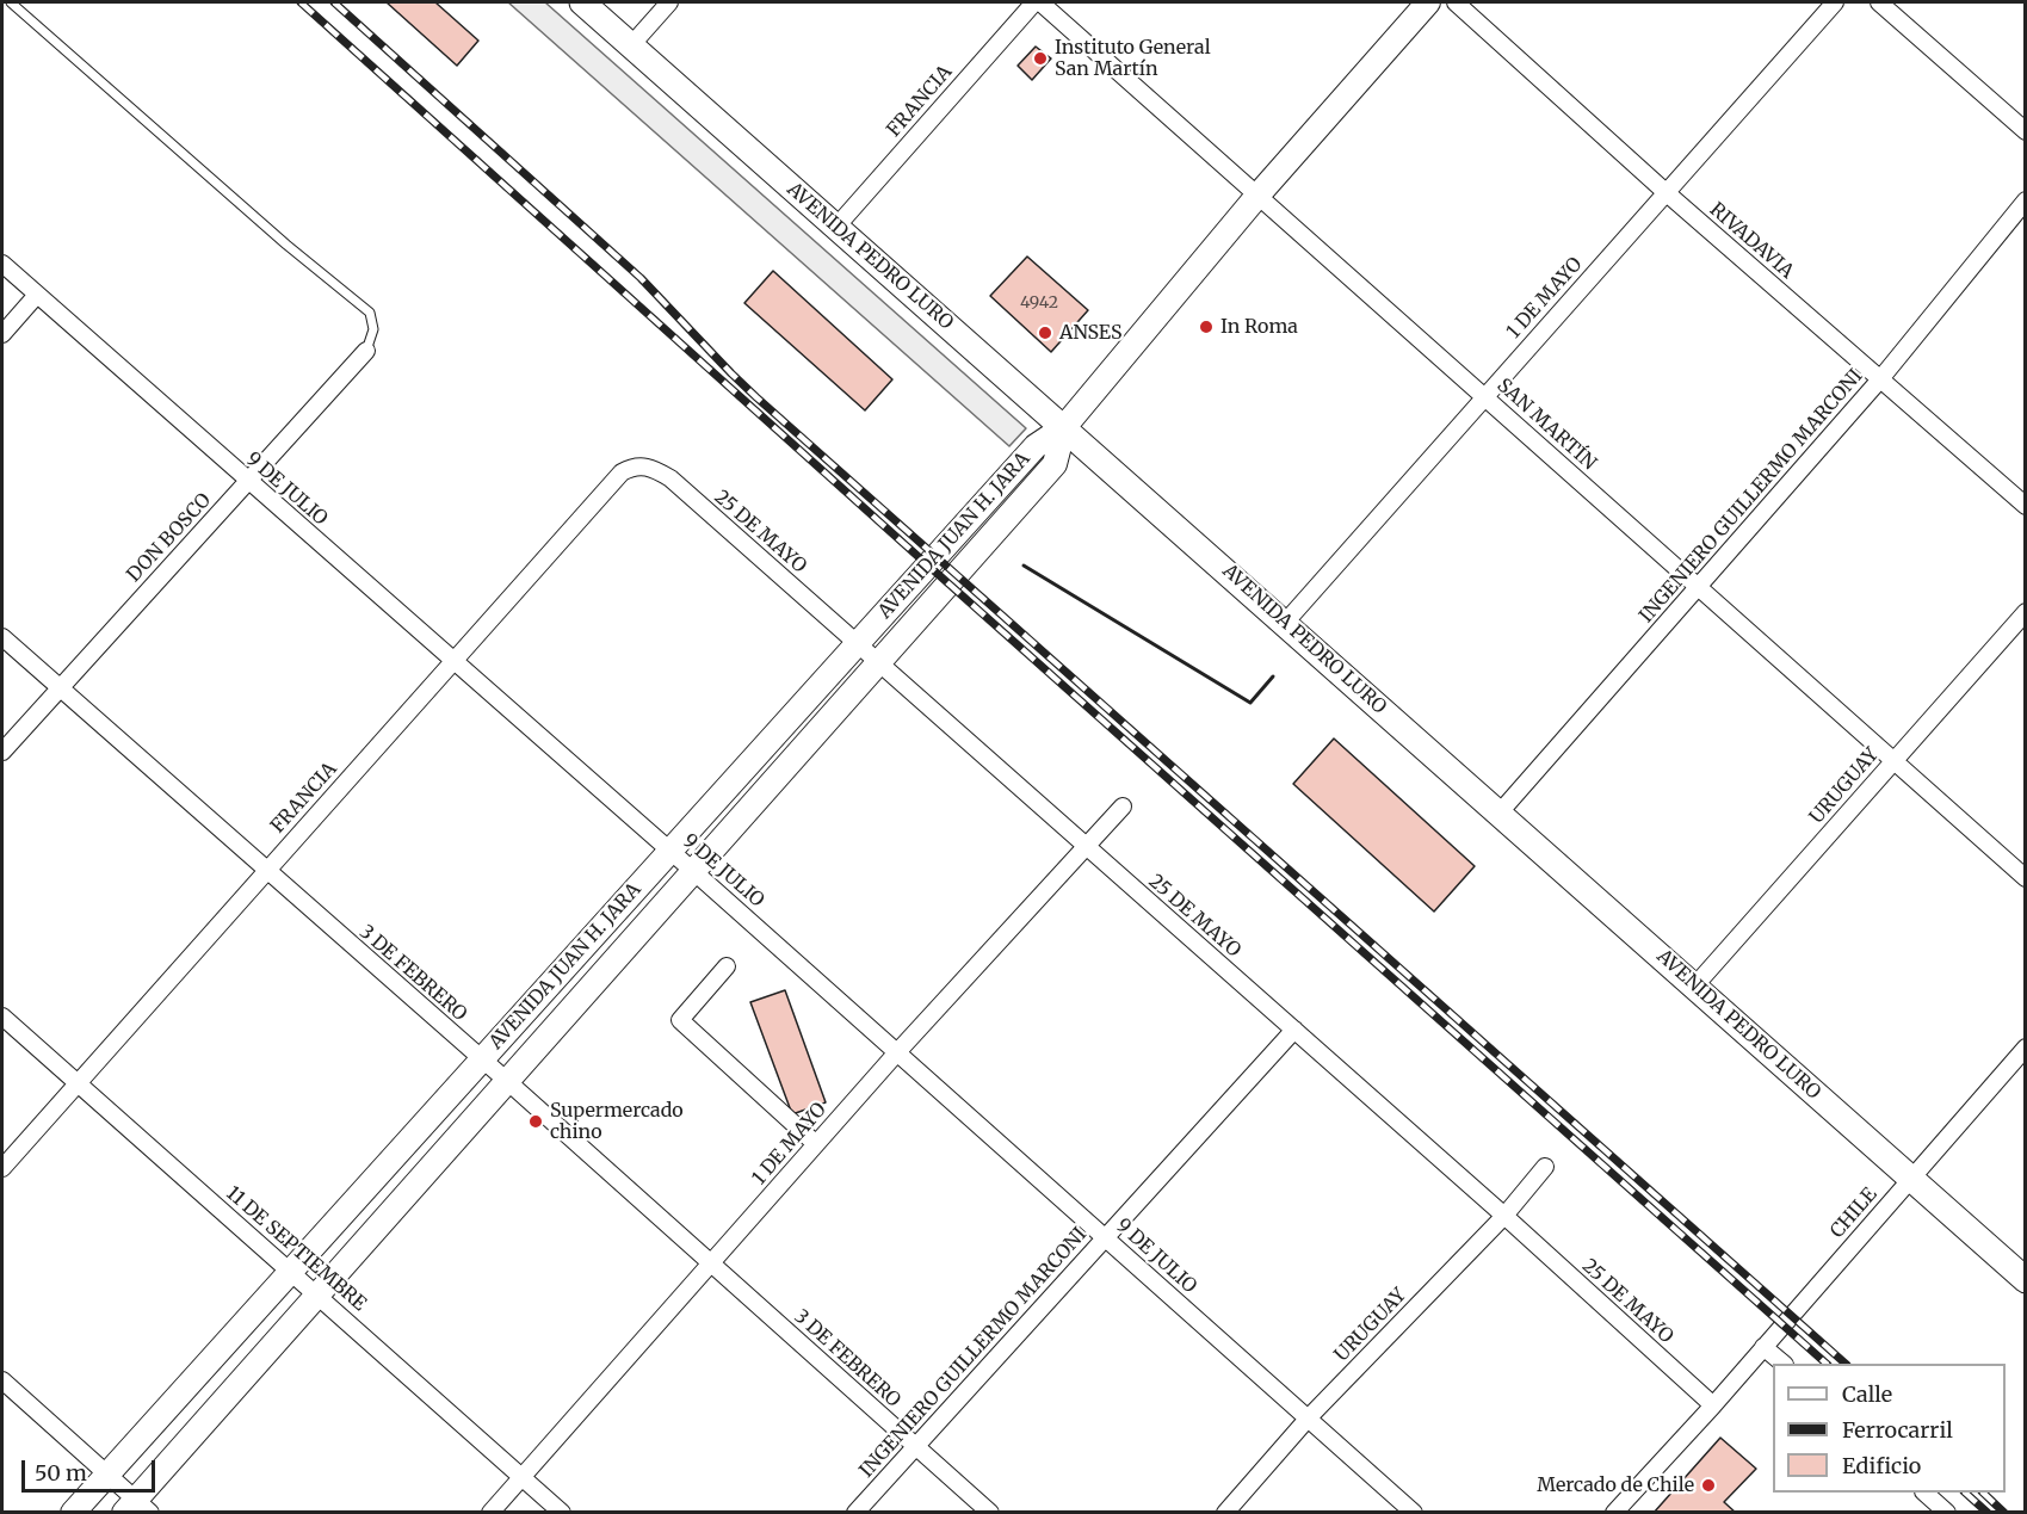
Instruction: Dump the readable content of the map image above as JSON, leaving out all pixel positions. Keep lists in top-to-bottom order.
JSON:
{
  "streets": {
    "main road": ["AVENIDA PEDRO LURO", "AVENIDA JUAN H. JARA"],
    "street": [
      "FRANCIA",
      "RIVADAVIA",
      "1 DE MAYO",
      "SAN MARTÍN",
      "9 DE JULIO",
      "INGENIERO GUILLERMO MARCONI",
      "25 DE MAYO",
      "DON BOSCO",
      "URUGUAY",
      "3 DE FEBRERO",
      "CHILE",
      "11 DE SEPTIEMBRE"
    ]
  },
  "crossings": [
    ["FRANCIA", "AVENIDA PEDRO LURO"],
    ["FRANCIA", "9 DE JULIO"],
    ["FRANCIA", "25 DE MAYO"],
    ["FRANCIA", "3 DE FEBRERO"],
    ["FRANCIA", "11 DE SEPTIEMBRE"],
    ["RIVADAVIA", "1 DE MAYO"],
    ["RIVADAVIA", "INGENIERO GUILLERMO MARCONI"],
    ["AVENIDA PEDRO LURO", "1 DE MAYO"],
    ["AVENIDA PEDRO LURO", "INGENIERO GUILLERMO MARCONI"],
    ["AVENIDA PEDRO LURO", "AVENIDA JUAN H. JARA"],
    ["AVENIDA PEDRO LURO", "URUGUAY"],
    ["AVENIDA PEDRO LURO", "CHILE"],
    ["1 DE MAYO", "SAN MARTÍN"],
    ["1 DE MAYO", "9 DE JULIO"],
    ["1 DE MAYO", "25 DE MAYO"],
    ["1 DE MAYO", "3 DE FEBRERO"],
    ["1 DE MAYO", "11 DE SEPTIEMBRE"],
    ["SAN MARTÍN", "INGENIERO GUILLERMO MARCONI"],
    ["SAN MARTÍN", "AVENIDA JUAN H. JARA"],
    ["SAN MARTÍN", "URUGUAY"],
    ["9 DE JULIO", "INGENIERO GUILLERMO MARCONI"],
    ["9 DE JULIO", "AVENIDA JUAN H. JARA"],
    ["9 DE JULIO", "DON BOSCO"],
    ["9 DE JULIO", "URUGUAY"],
    ["INGENIERO GUILLERMO MARCONI", "25 DE MAYO"],
    ["INGENIERO GUILLERMO MARCONI", "3 DE FEBRERO"],
    ["25 DE MAYO", "AVENIDA JUAN H. JARA"],
    ["25 DE MAYO", "URUGUAY"],
    ["25 DE MAYO", "CHILE"],
    ["AVENIDA JUAN H. JARA", "3 DE FEBRERO"],
    ["AVENIDA JUAN H. JARA", "11 DE SEPTIEMBRE"],
    ["DON BOSCO", "3 DE FEBRERO"]
  ],
  "places": [
    "Instituto General San Martín",
    "In Roma",
    "ANSES",
    "Supermercado chino",
    "Mercado de Chile"
  ],
  "house_numbers": ["4942"],
  "legend": ["Calle", "Ferrocarril", "Edificio"],
  "scale_bar": "50 m"
}
